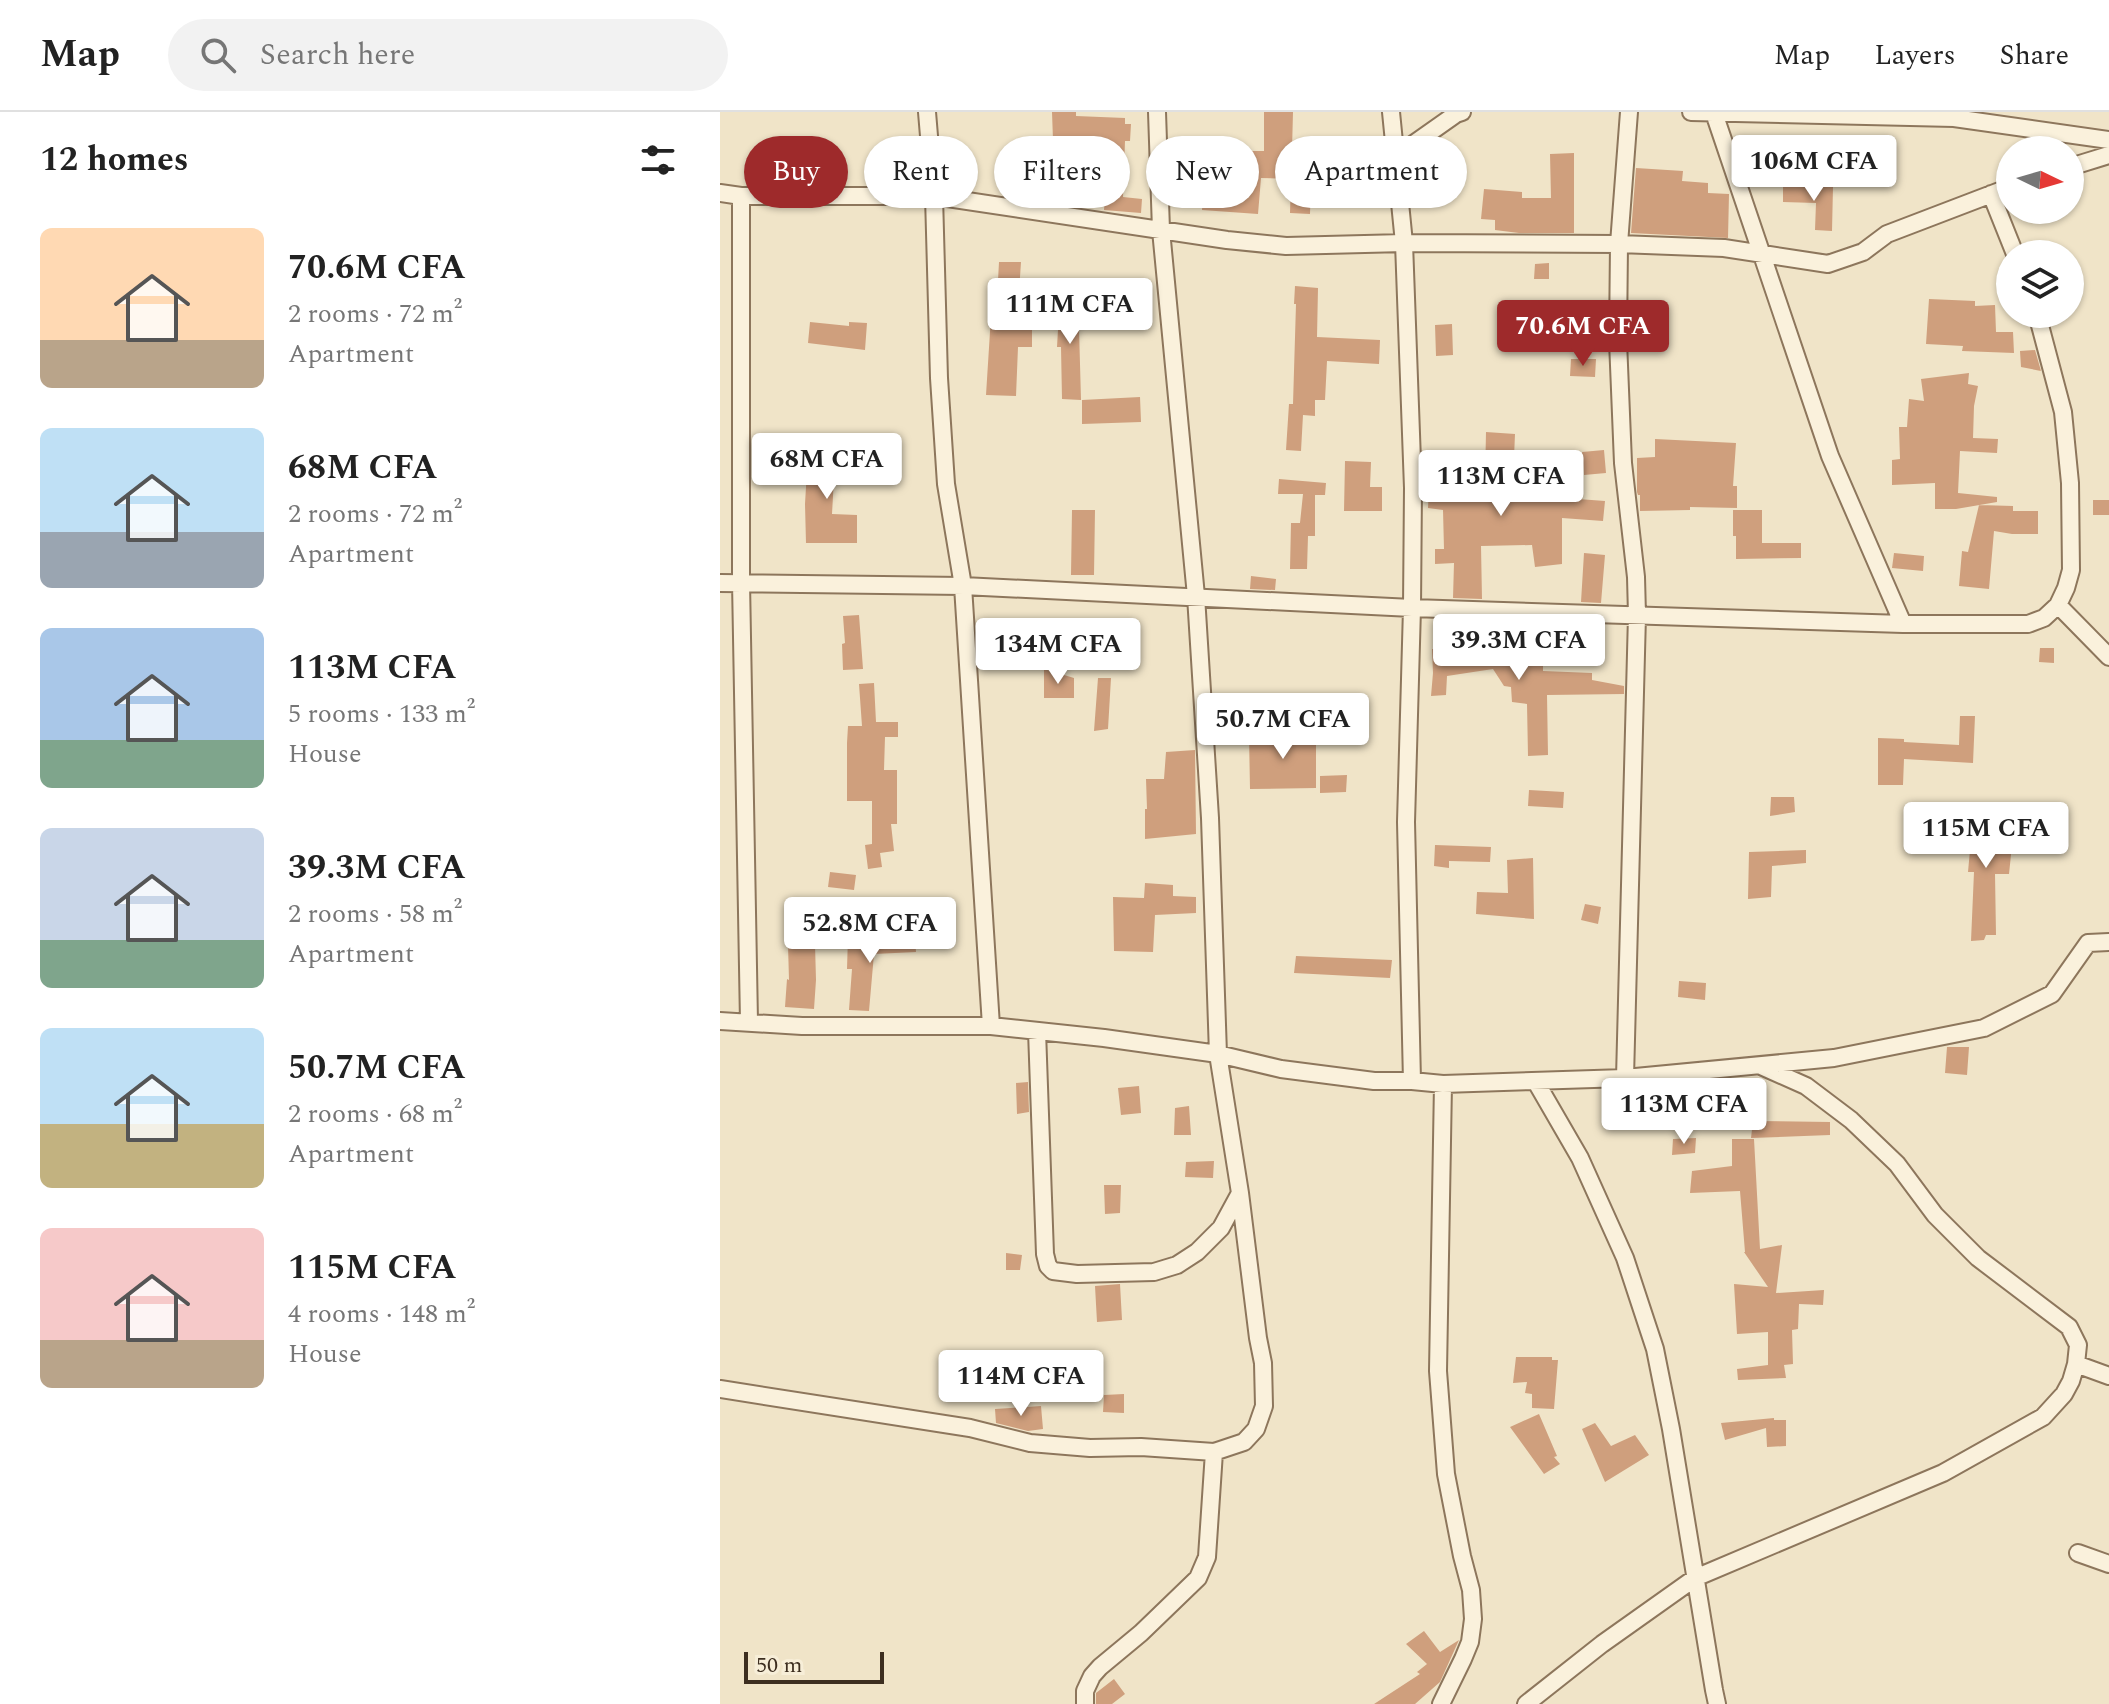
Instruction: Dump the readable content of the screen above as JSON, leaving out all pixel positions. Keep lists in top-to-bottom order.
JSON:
{
  "scale_bar": "50 m",
  "north": "right",
  "page": {
    "header": "Map",
    "search": "Search here",
    "nav": ["Map", "Layers", "Share"],
    "heading": "12 homes",
    "price": [
      "106M CFA",
      "111M CFA",
      "70.6M CFA",
      "68M CFA",
      "113M CFA",
      "39.3M CFA",
      "134M CFA",
      "50.7M CFA",
      "115M CFA",
      "52.8M CFA",
      "113M CFA",
      "114M CFA"
    ],
    "chip": [
      "Buy",
      "Rent",
      "Filters",
      "New",
      "Apartment"
    ],
    "list": [
      {
        "name": "70.6M CFA",
        "note": "2 rooms · 72 m² · Apartment"
      },
      {
        "name": "68M CFA",
        "note": "2 rooms · 72 m² · Apartment"
      },
      {
        "name": "113M CFA",
        "note": "5 rooms · 133 m² · House"
      },
      {
        "name": "39.3M CFA",
        "note": "2 rooms · 58 m² · Apartment"
      },
      {
        "name": "50.7M CFA",
        "note": "2 rooms · 68 m² · Apartment"
      },
      {
        "name": "115M CFA",
        "note": "4 rooms · 148 m² · House"
      }
    ],
    "scale": "50 m"
  }
}
